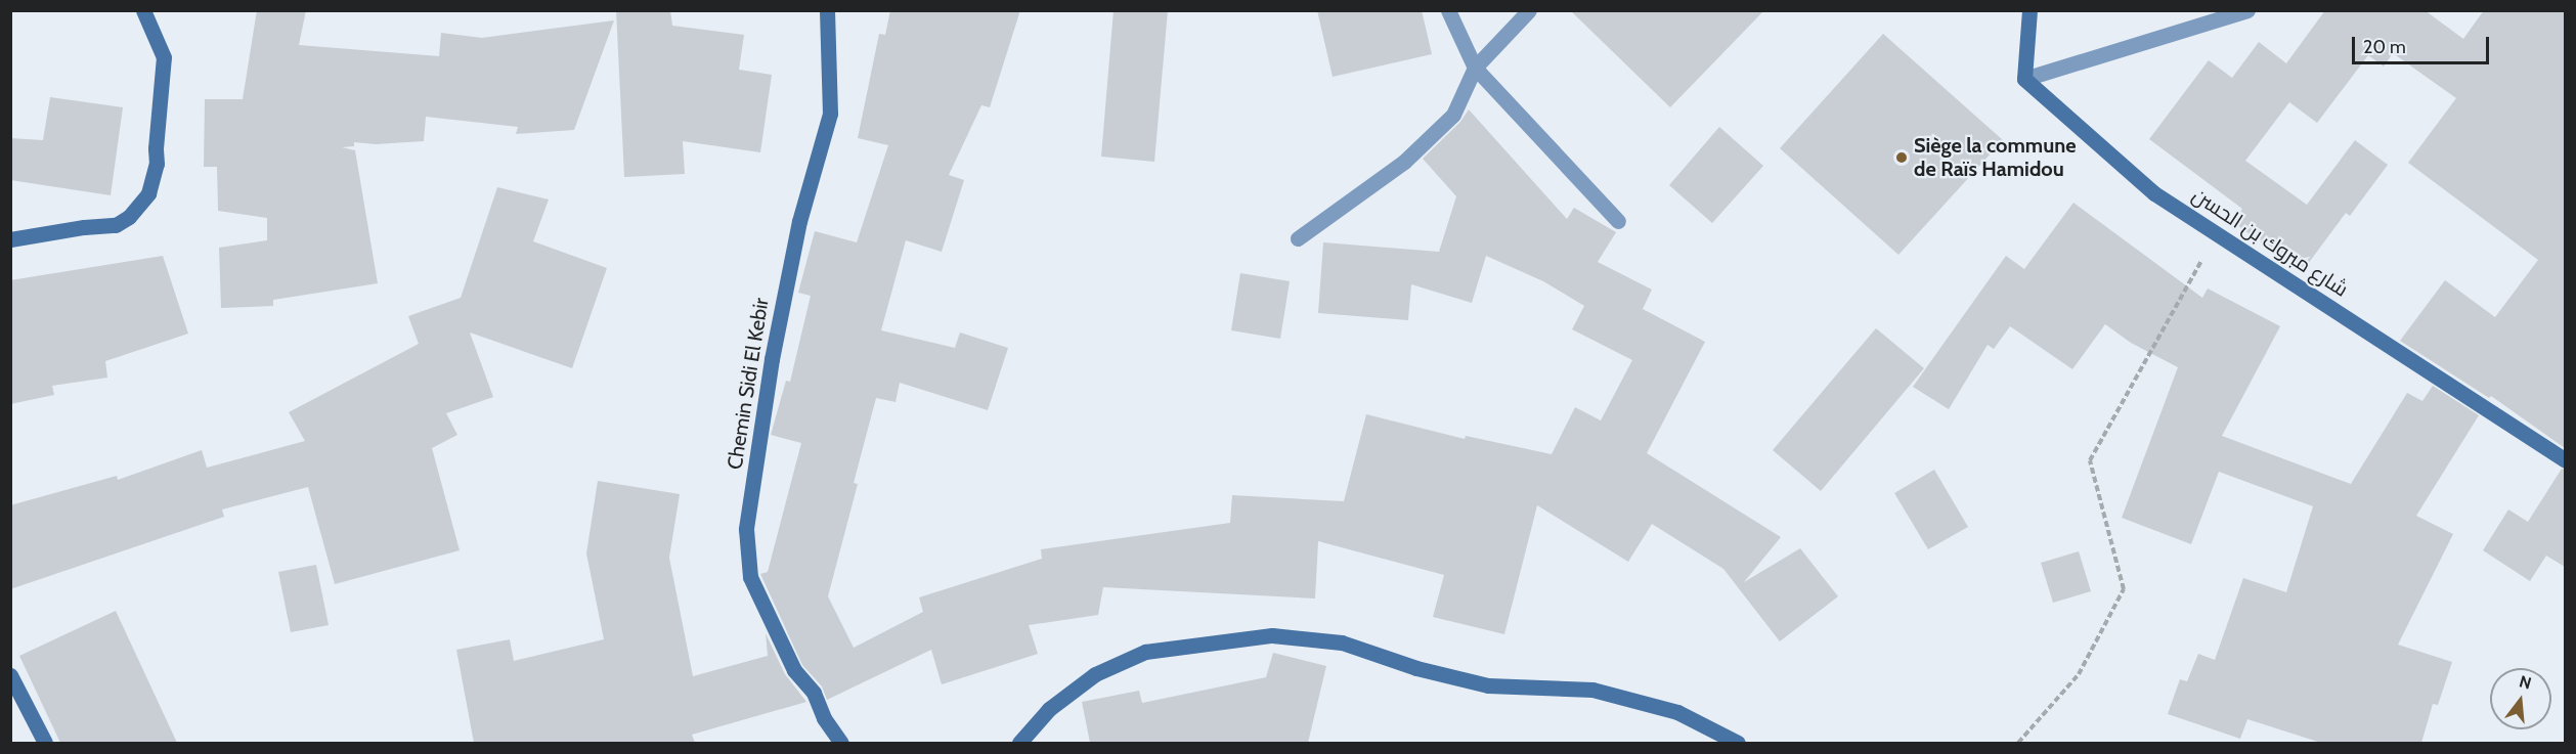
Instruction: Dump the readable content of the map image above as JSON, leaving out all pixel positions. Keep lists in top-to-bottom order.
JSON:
{
  "streets": {
    "street": ["شارع مبروك بن الحسن", "Chemin Sidi El Kebir"]
  },
  "places": ["Siège la commune de Raïs Hamidou"],
  "scale_bar": "20 m",
  "north": "top"
}
